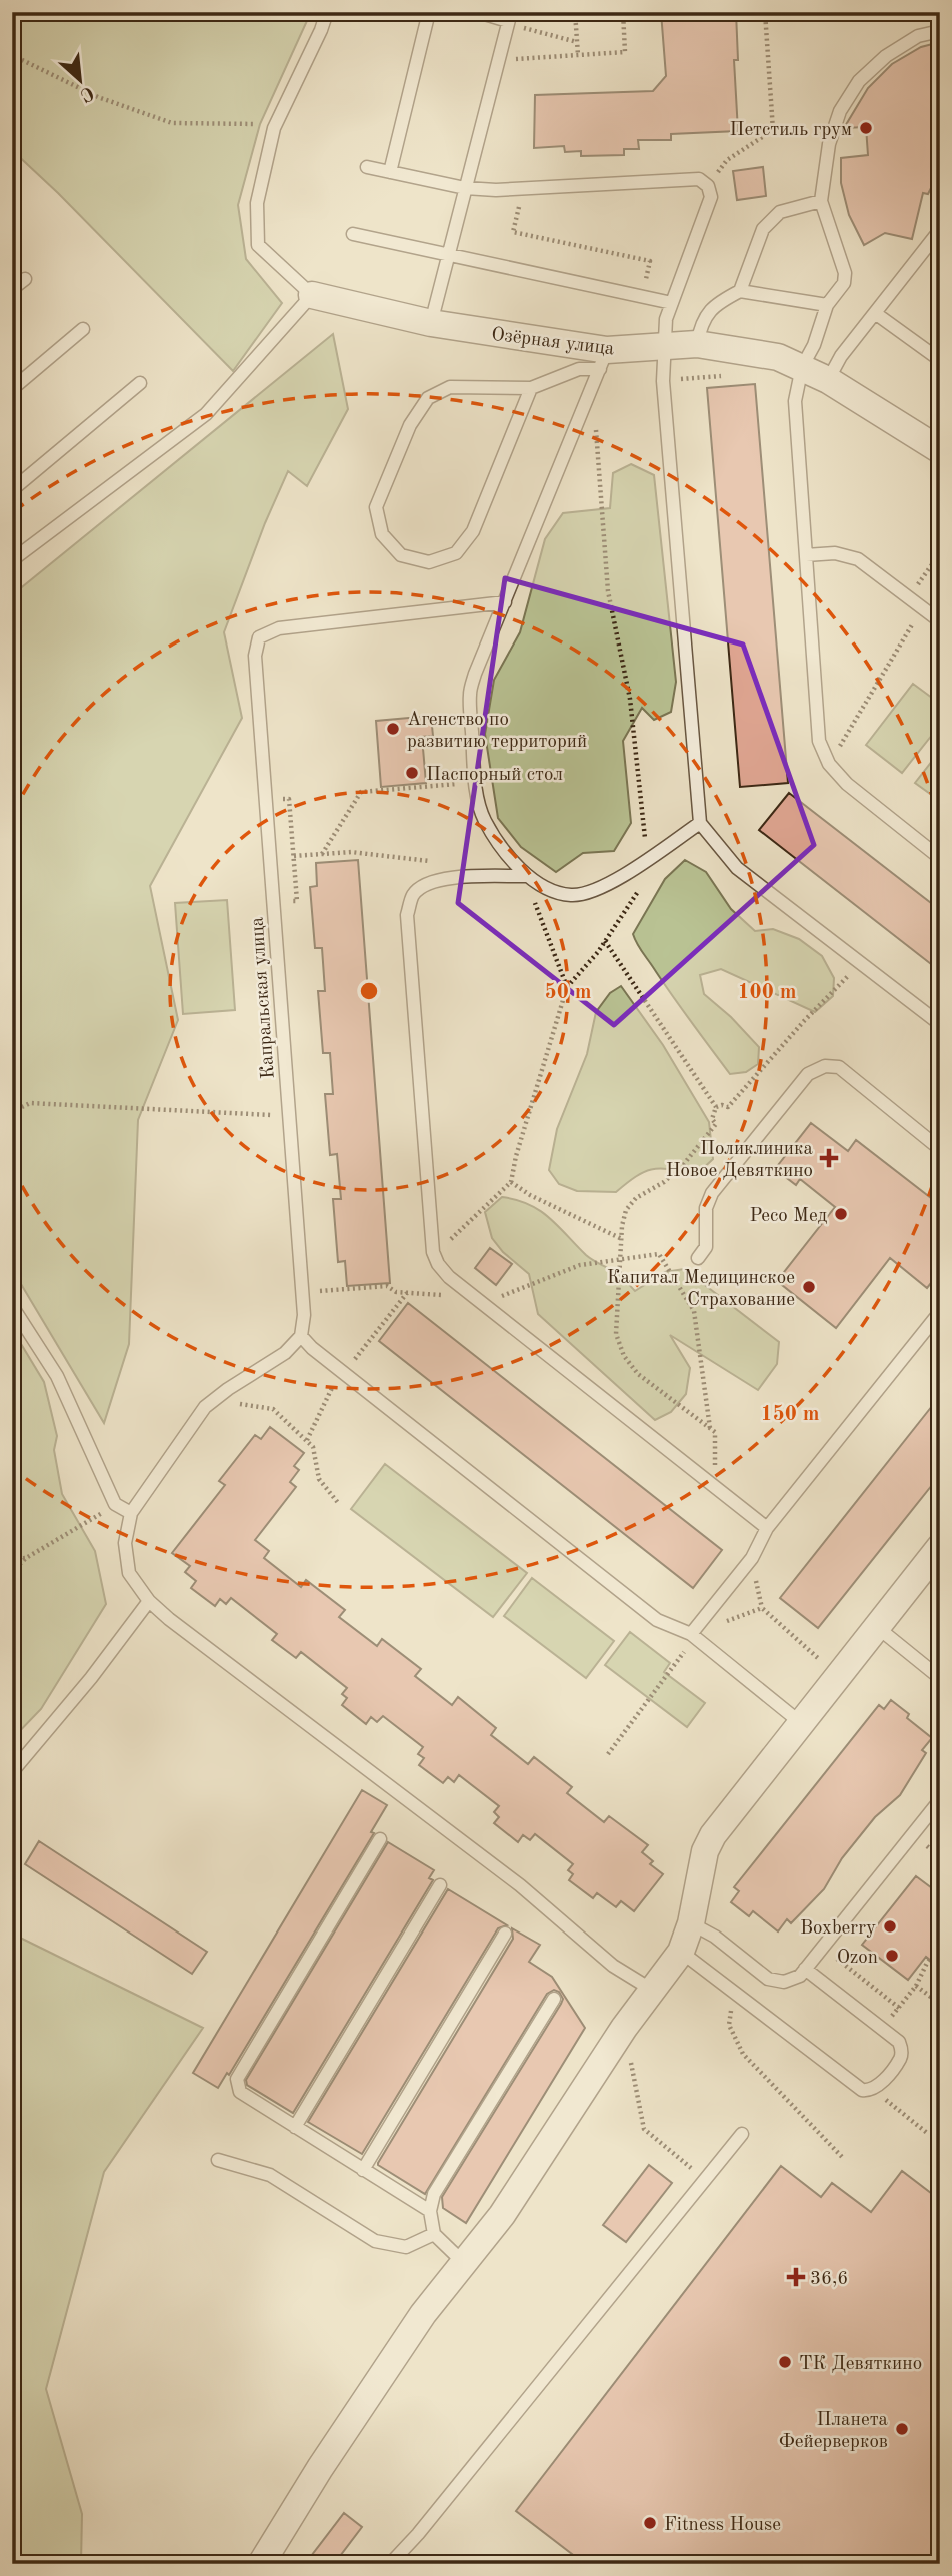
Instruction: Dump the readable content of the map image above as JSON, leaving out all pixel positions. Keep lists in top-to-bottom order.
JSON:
{
  "streets": {
    "street": ["Озёрная улица"],
    "lane": ["Капральская улица"]
  },
  "places": {
    "other": [
      "Петстиль грум",
      "Агенство по развитию территорий",
      "Паспорный стол",
      "Ресо Мед",
      "Капитал Медицинское Страхование",
      "Boxberry",
      "Ozon",
      "ТК Девяткино",
      "Планета Фейерверков",
      "Fitness House"
    ],
    "health": ["Поликлиника Новое Девяткино", "36,6"]
  },
  "north": "bottom right",
  "rings": ["50 m", "100 m", "150 m"]
}
